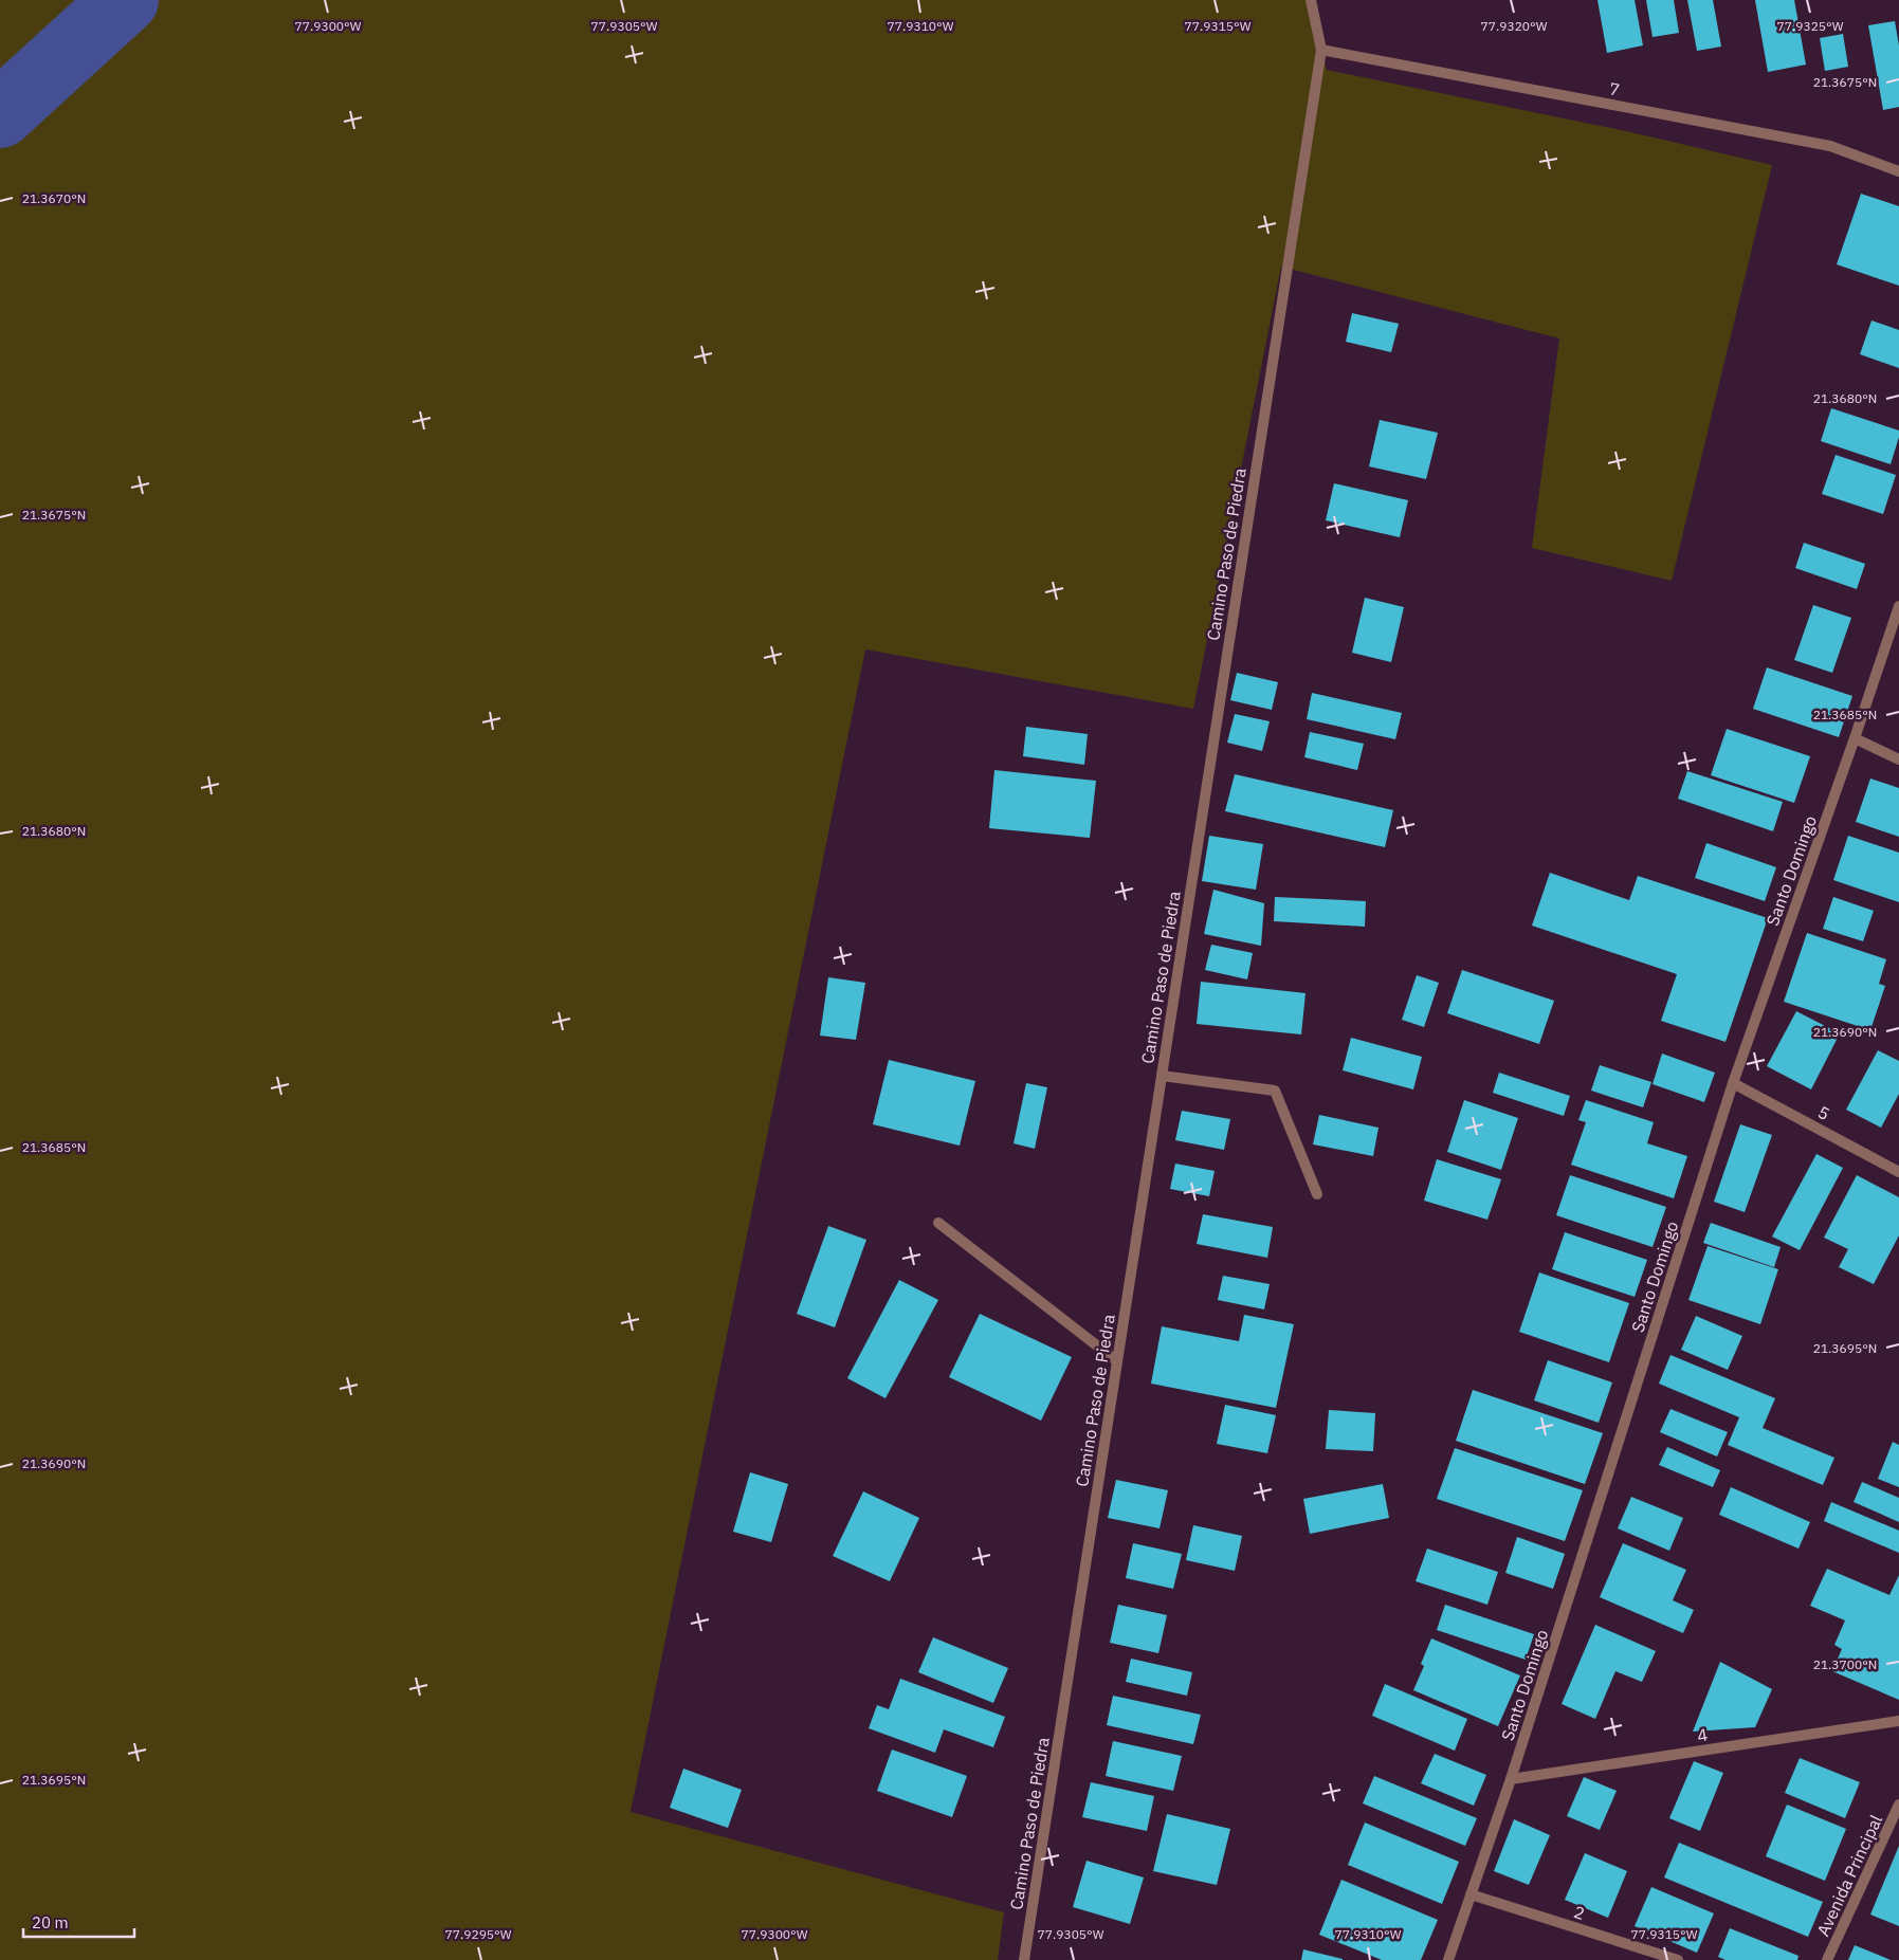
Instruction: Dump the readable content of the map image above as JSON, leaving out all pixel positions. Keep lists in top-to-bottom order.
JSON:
{
  "streets": {
    "street": [
      "7",
      "Camino Paso de Piedra",
      "Santo Domingo",
      "5",
      "4",
      "Avenida Principal",
      "2"
    ]
  },
  "crossings": [
    ["7", "Camino Paso de Piedra"],
    ["Santo Domingo", "5"],
    ["Santo Domingo", "4"],
    ["Santo Domingo", "2"]
  ],
  "scale_bar": "20 m",
  "coordinates": [
    "77.9300°W",
    "77.9305°W",
    "77.9310°W",
    "77.9315°W",
    "77.9320°W",
    "77.9325°W",
    "21.3675°N",
    "21.3670°N",
    "21.3680°N",
    "21.3685°N",
    "21.3690°N",
    "21.3695°N",
    "21.3700°N",
    "77.9295°W"
  ]
}
